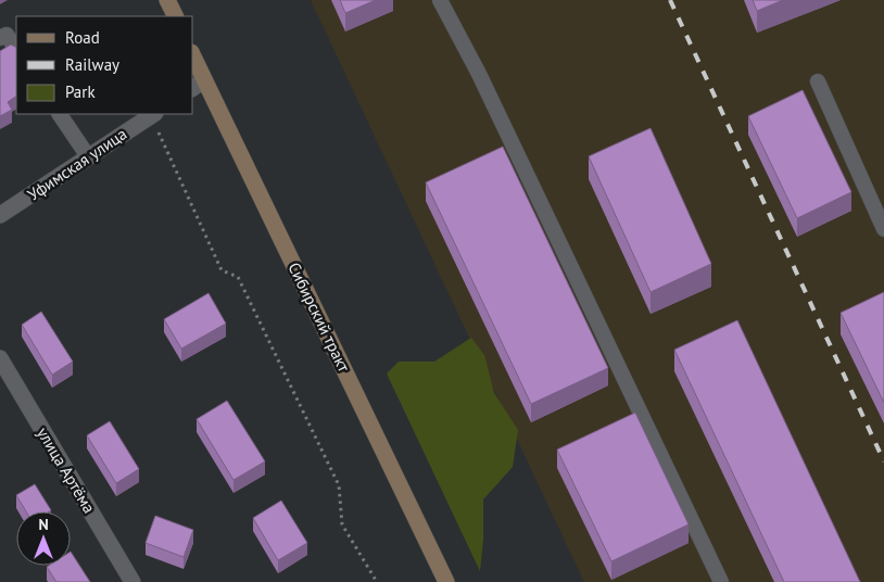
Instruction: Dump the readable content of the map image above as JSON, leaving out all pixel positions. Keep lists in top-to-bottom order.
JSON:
{
  "streets": {
    "main road": ["Сибирский тракт"],
    "street": ["Уфимская улица", "улица Артёма"]
  },
  "legend": ["Road", "Railway", "Park"],
  "north": "top"
}
